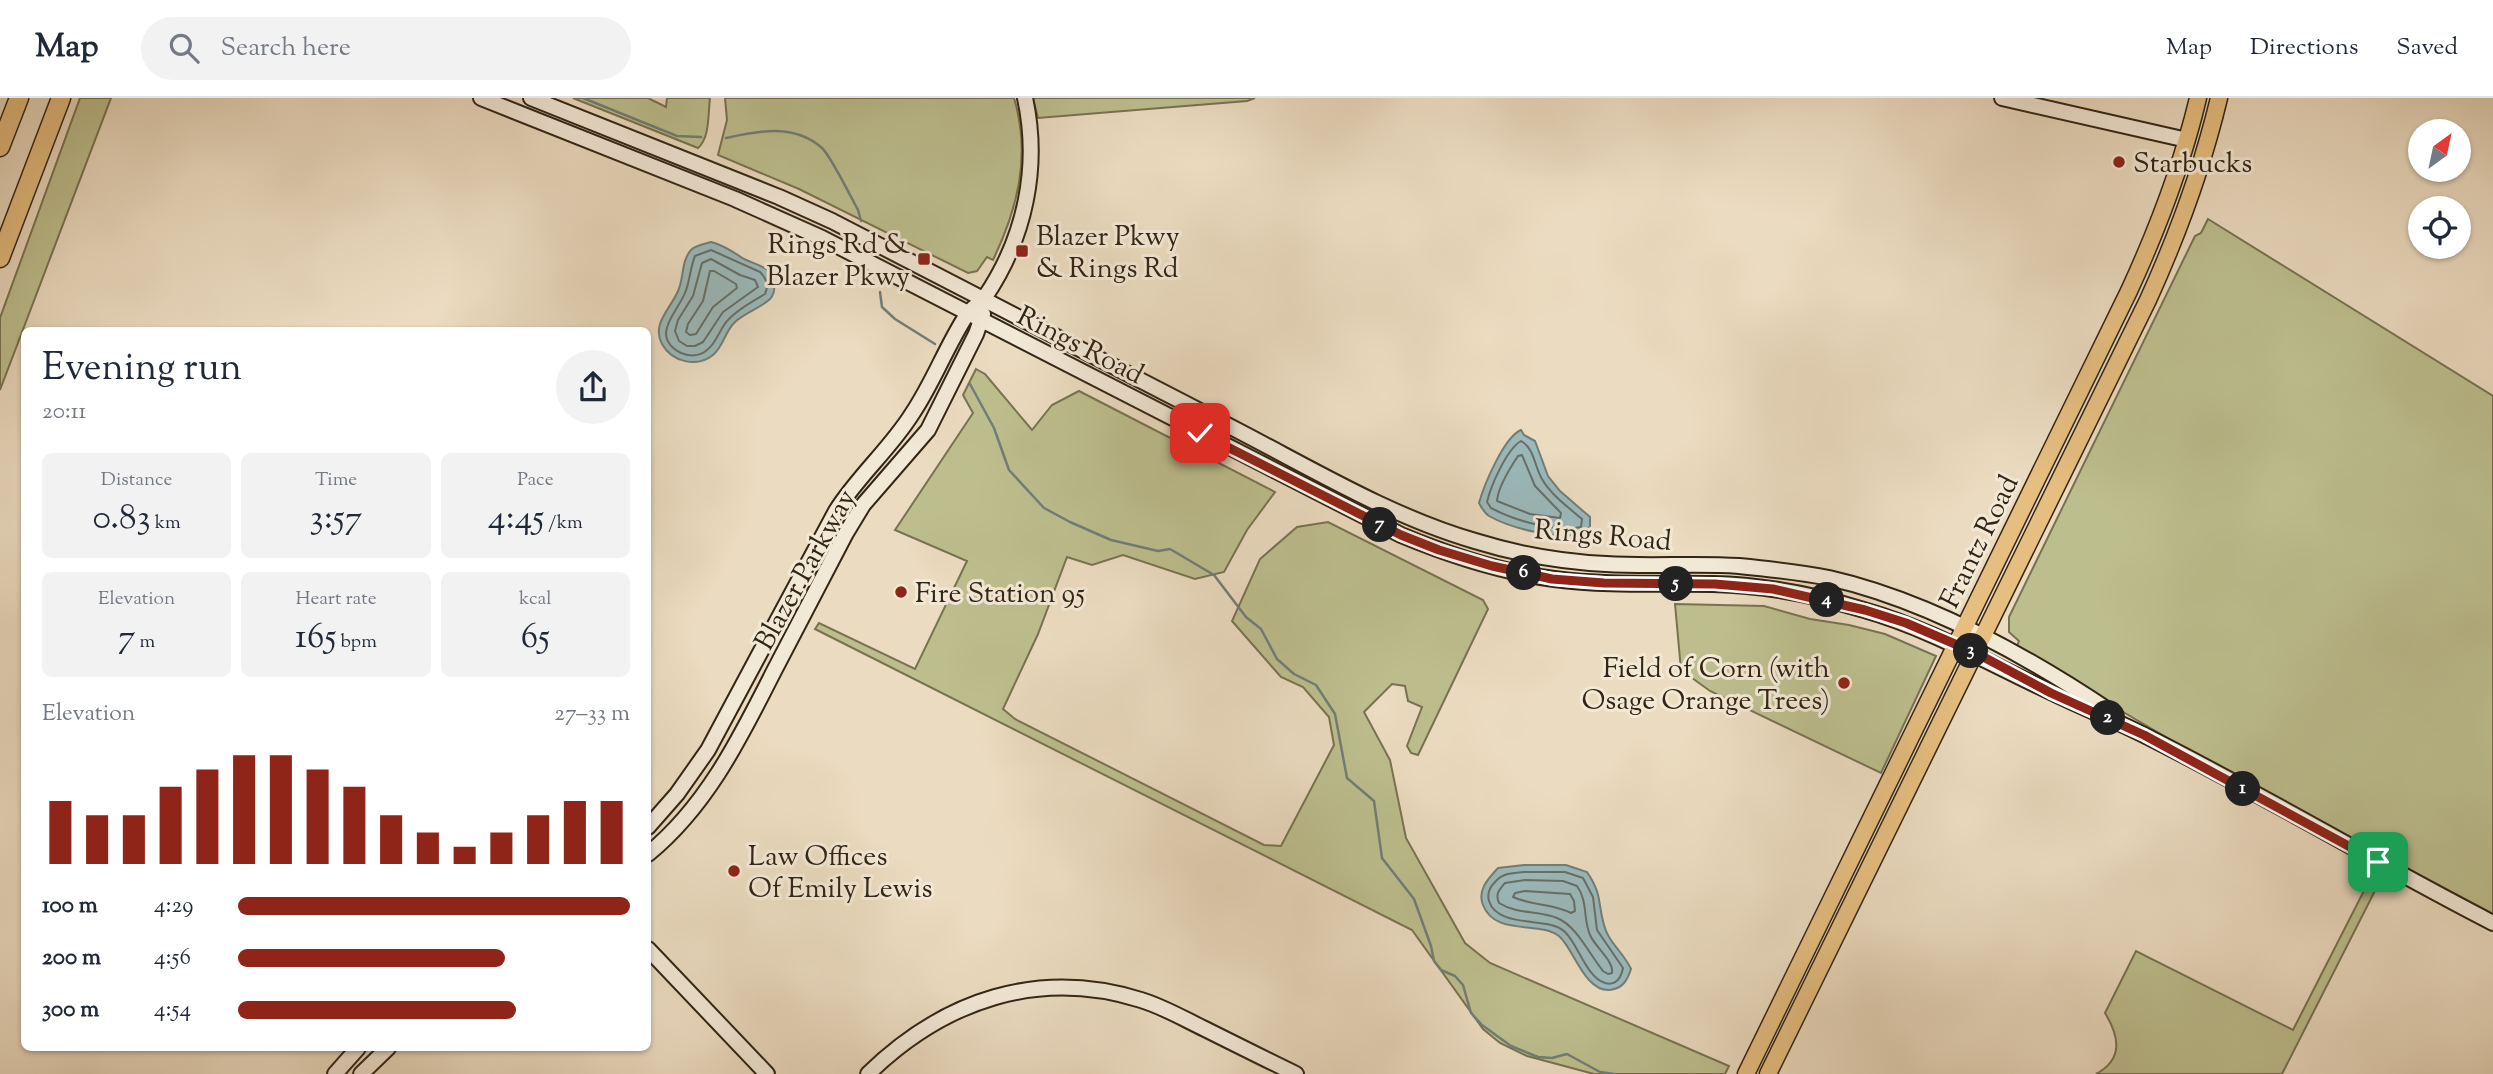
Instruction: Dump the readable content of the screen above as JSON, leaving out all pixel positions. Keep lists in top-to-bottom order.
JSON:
{
  "streets": {
    "main road": ["Rings Road", "Frantz Road", "Blazer Parkway"]
  },
  "crossings": [
    ["Rings Road", "Frantz Road"],
    ["Rings Road", "Blazer Parkway"]
  ],
  "places": {
    "other": [
      "Starbucks",
      "Fire Station 95",
      "Field of Corn (with Osage Orange Trees)",
      "Law Offices Of Emily Lewis"
    ],
    "transit": ["Blazer Pkwy & Rings Rd", "Rings Rd & Blazer Pkwy"]
  },
  "north": "top right",
  "page": {
    "header": "Map",
    "search": "Search here",
    "nav": ["Map", "Directions", "Saved"],
    "heading": ["Evening run", "20:11"],
    "stats": [
      ["Distance", "0.83 km"],
      ["Time", "3:57"],
      ["Pace", "4:45 /km"],
      ["Elevation", "7 m"],
      ["Heart rate", "165 bpm"],
      ["kcal", "65"]
    ],
    "pins": [
      "7",
      "6",
      "5",
      "4",
      "3",
      "2",
      "1"
    ],
    "chart": ["Elevation", "27–33 m"],
    "list": [
      {
        "name": "100 m",
        "note": "4:29"
      },
      {
        "name": "200 m",
        "note": "4:56"
      },
      {
        "name": "300 m",
        "note": "4:54"
      }
    ]
  }
}
